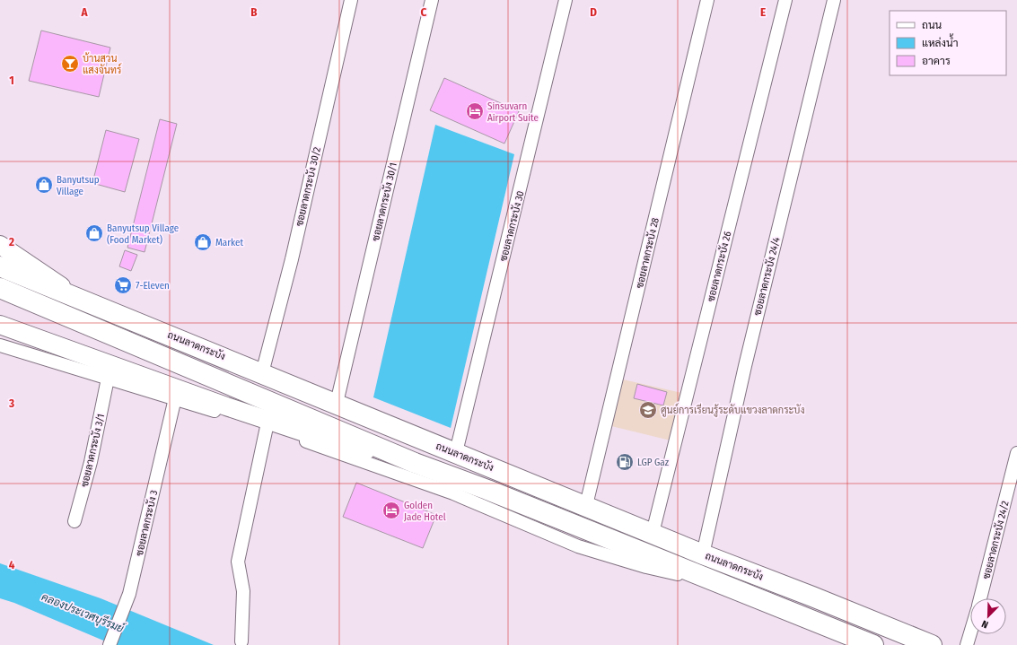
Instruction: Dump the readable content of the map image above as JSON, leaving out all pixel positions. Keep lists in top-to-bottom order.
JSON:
{
  "streets": {
    "main road": ["ถนนลาดกระบัง"],
    "street": [
      "ซอยลาดกระบัง 30/2",
      "ซอยลาดกระบัง 30/1",
      "ซอยลาดกระบัง 30",
      "ซอยลาดกระบัง 28",
      "ซอยลาดกระบัง 26",
      "ซอยลาดกระบัง 24/4",
      "ซอยลาดกระบัง 3/1",
      "ซอยลาดกระบัง 3",
      "ซอยลาดกระบัง 24/2"
    ]
  },
  "crossings": [
    ["ซอยลาดกระบัง 30/2", "ถนนลาดกระบัง"],
    ["ซอยลาดกระบัง 30/1", "ถนนลาดกระบัง"],
    ["ซอยลาดกระบัง 30", "ถนนลาดกระบัง"],
    ["ซอยลาดกระบัง 28", "ถนนลาดกระบัง"],
    ["ซอยลาดกระบัง 26", "ถนนลาดกระบัง"],
    ["ซอยลาดกระบัง 24/4", "ถนนลาดกระบัง"]
  ],
  "water": ["คลองประเวศบุรีรมย์"],
  "places": {
    "bar": ["บ้านสวน แสงจันทร์"],
    "hotel": ["Sinsuvarn Airport Suite", "Golden Jade Hotel"],
    "shop": ["Banyutsup Village", "Banyutsup Village (Food Market)", "Market"],
    "supermarket": ["7-Eleven"],
    "school or university": ["ศูนย์การเรียนรู้ระดับแขวงลาดกระบัง"],
    "fuel station": ["LGP Gaz"]
  },
  "legend": ["ถนน", "แหล่งน้ำ", "อาคาร"],
  "north": "bottom left",
  "grid": {
    "columns": [
      "A",
      "B",
      "C",
      "D",
      "E"
    ],
    "rows": [
      "1",
      "2",
      "3",
      "4"
    ]
  }
}
